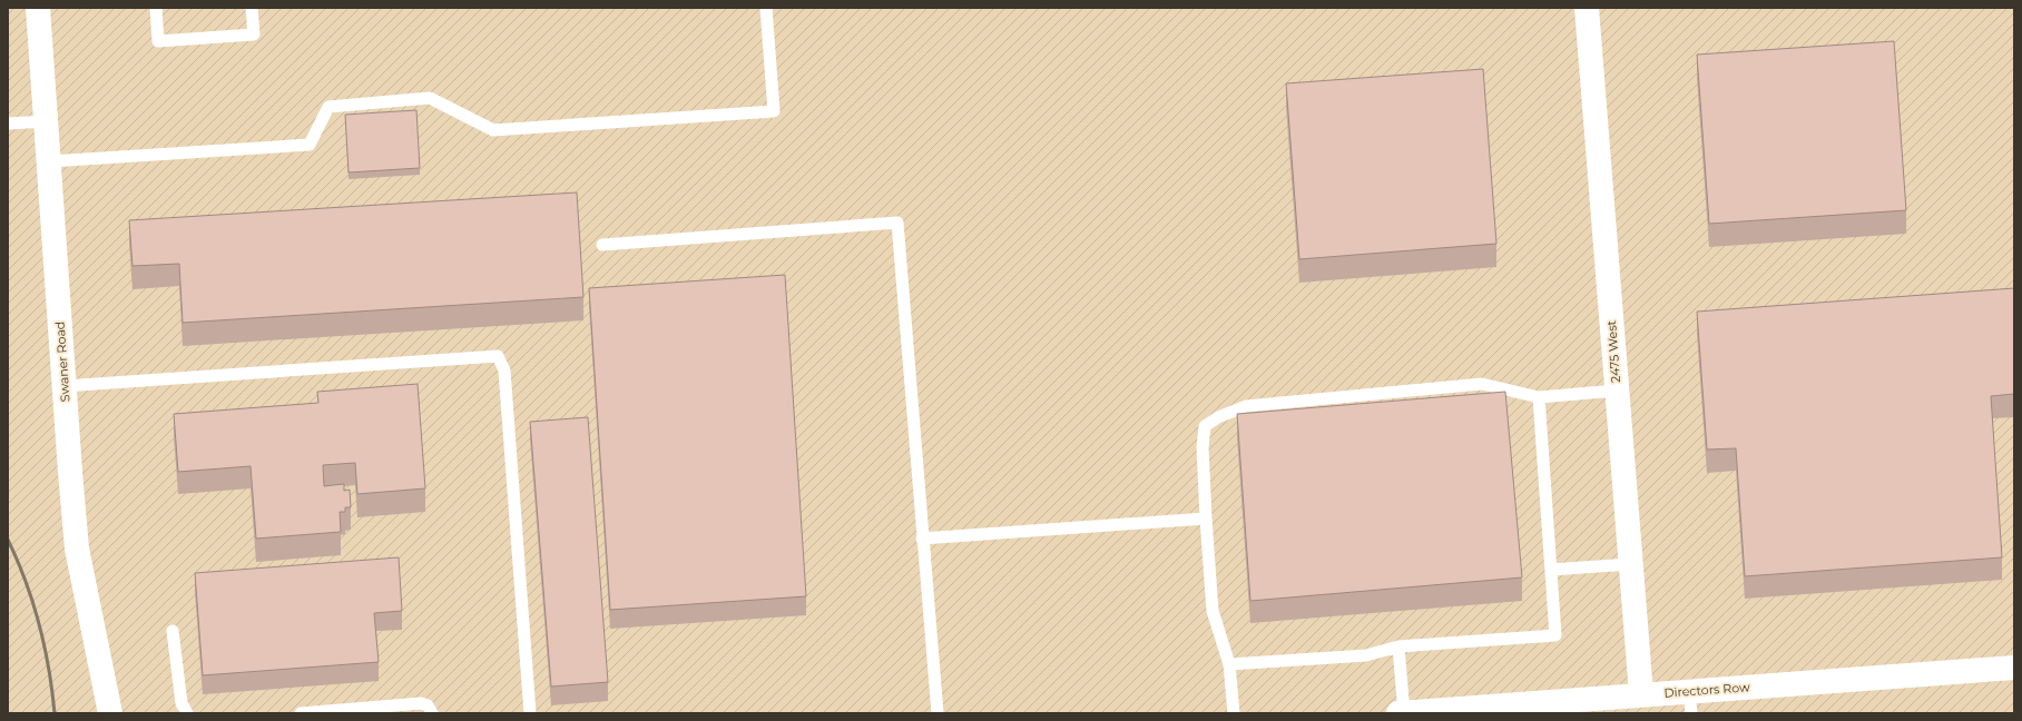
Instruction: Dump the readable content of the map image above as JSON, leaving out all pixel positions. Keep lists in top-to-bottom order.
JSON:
{
  "streets": {
    "street": ["2475 West", "Swaner Road", "Directors Row"]
  },
  "crossings": [
    ["2475 West", "Directors Row"]
  ]
}
